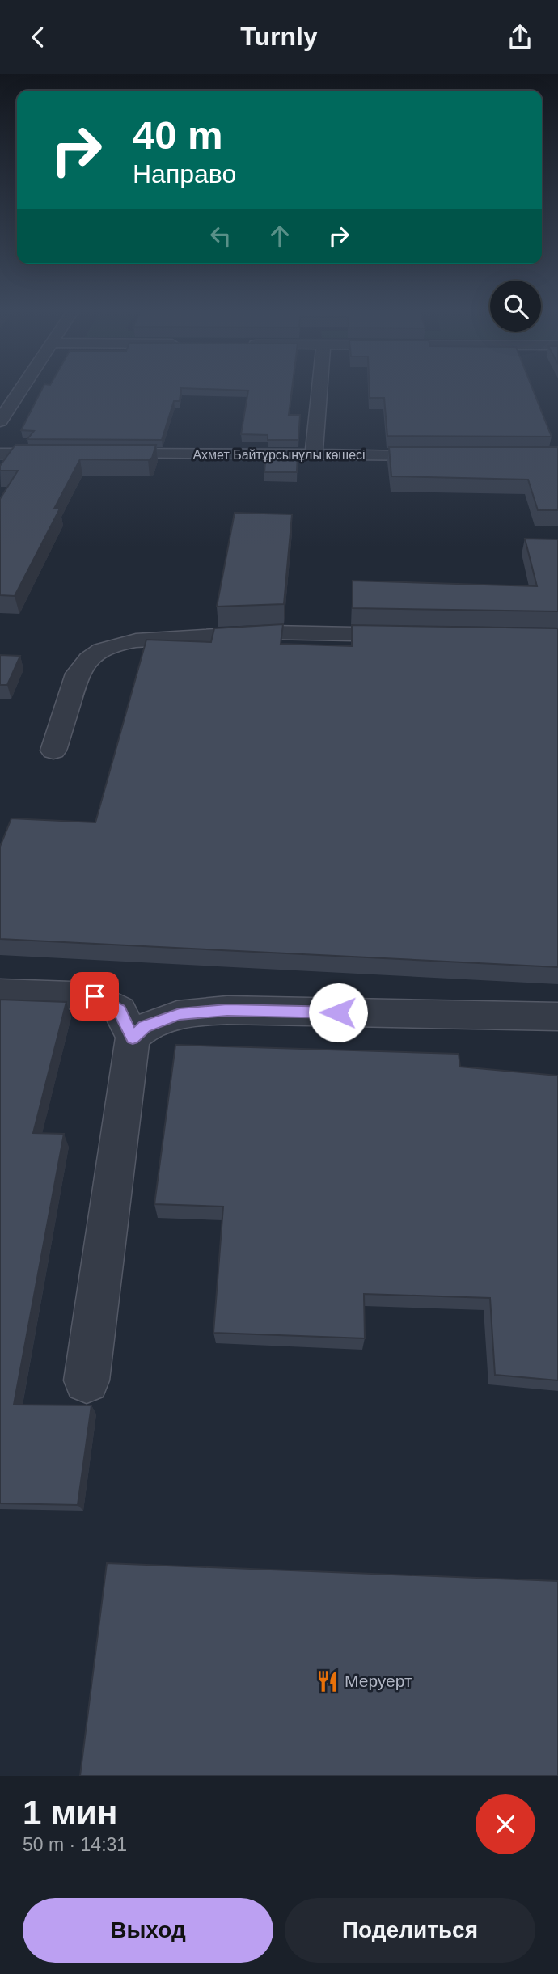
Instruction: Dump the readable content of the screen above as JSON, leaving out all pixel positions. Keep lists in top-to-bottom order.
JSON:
{
  "streets": {
    "street": ["Ахмет Байтұрсынұлы көшесі"]
  },
  "places": {
    "restaurant": ["Меруерт"]
  },
  "page": {
    "header": "Turnly",
    "turn": ["40 m", "Направо"],
    "heading": ["1 мин", "50 m · 14:31"],
    "buttons": ["Выход", "Поделиться"]
  }
}
